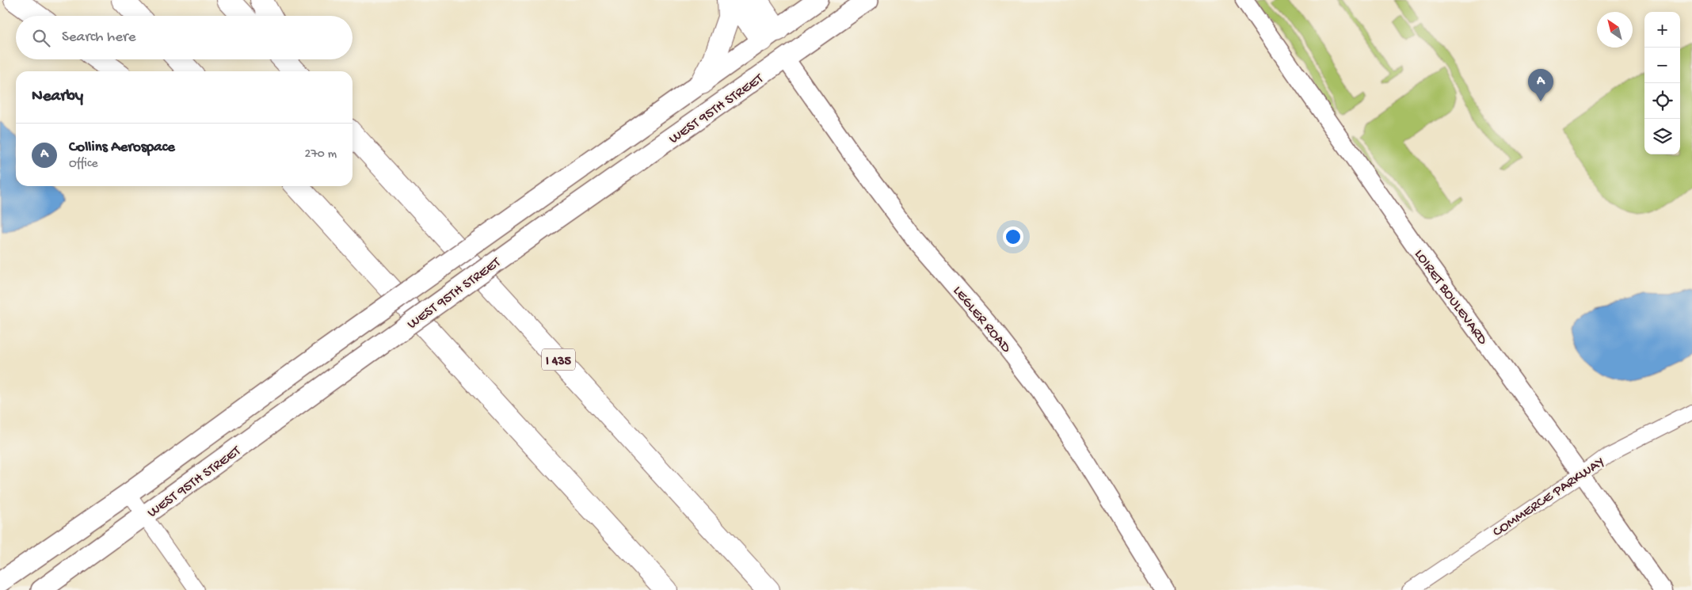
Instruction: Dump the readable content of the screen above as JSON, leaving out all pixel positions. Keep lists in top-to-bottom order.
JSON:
{
  "streets": {
    "highway": ["I 435"],
    "main road": ["WEST 95TH STREET"],
    "street": ["LOIRET BOULEVARD", "LEGLER ROAD", "COMMERCE PARKWAY"]
  },
  "crossings": [
    ["WEST 95TH STREET", "LEGLER ROAD"],
    ["LOIRET BOULEVARD", "COMMERCE PARKWAY"]
  ],
  "north": "top left",
  "page": {
    "map_buttons": ["+", "−"],
    "search": "Search here",
    "pins": "A",
    "heading": "Nearby",
    "list": [
      {
        "mark": "A",
        "name": "Collins Aerospace",
        "note": "Office",
        "value": "270 m"
      }
    ]
  }
}
